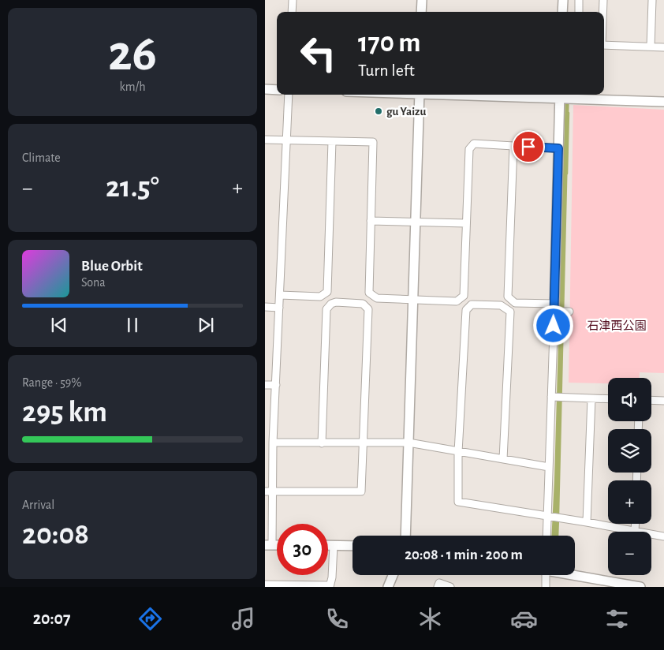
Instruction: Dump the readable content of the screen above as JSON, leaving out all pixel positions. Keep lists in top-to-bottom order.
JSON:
{
  "parks": ["石津西公園"],
  "places": ["gu Yaizu"],
  "page": {
    "tile": [
      ["26", "km/h"],
      "Climate",
      ["Range · 59%", "295 km"],
      ["Arrival", "20:08"]
    ],
    "turn": ["170 m", "Turn left"],
    "heat": ["−", "21.5°", "+"],
    "song": ["Blue Orbit", "Sona"],
    "map_buttons": ["+", "−"],
    "limit": "30",
    "trip": "20:08 · 1 min · 200 m",
    "tabs": "20:07"
  }
}
